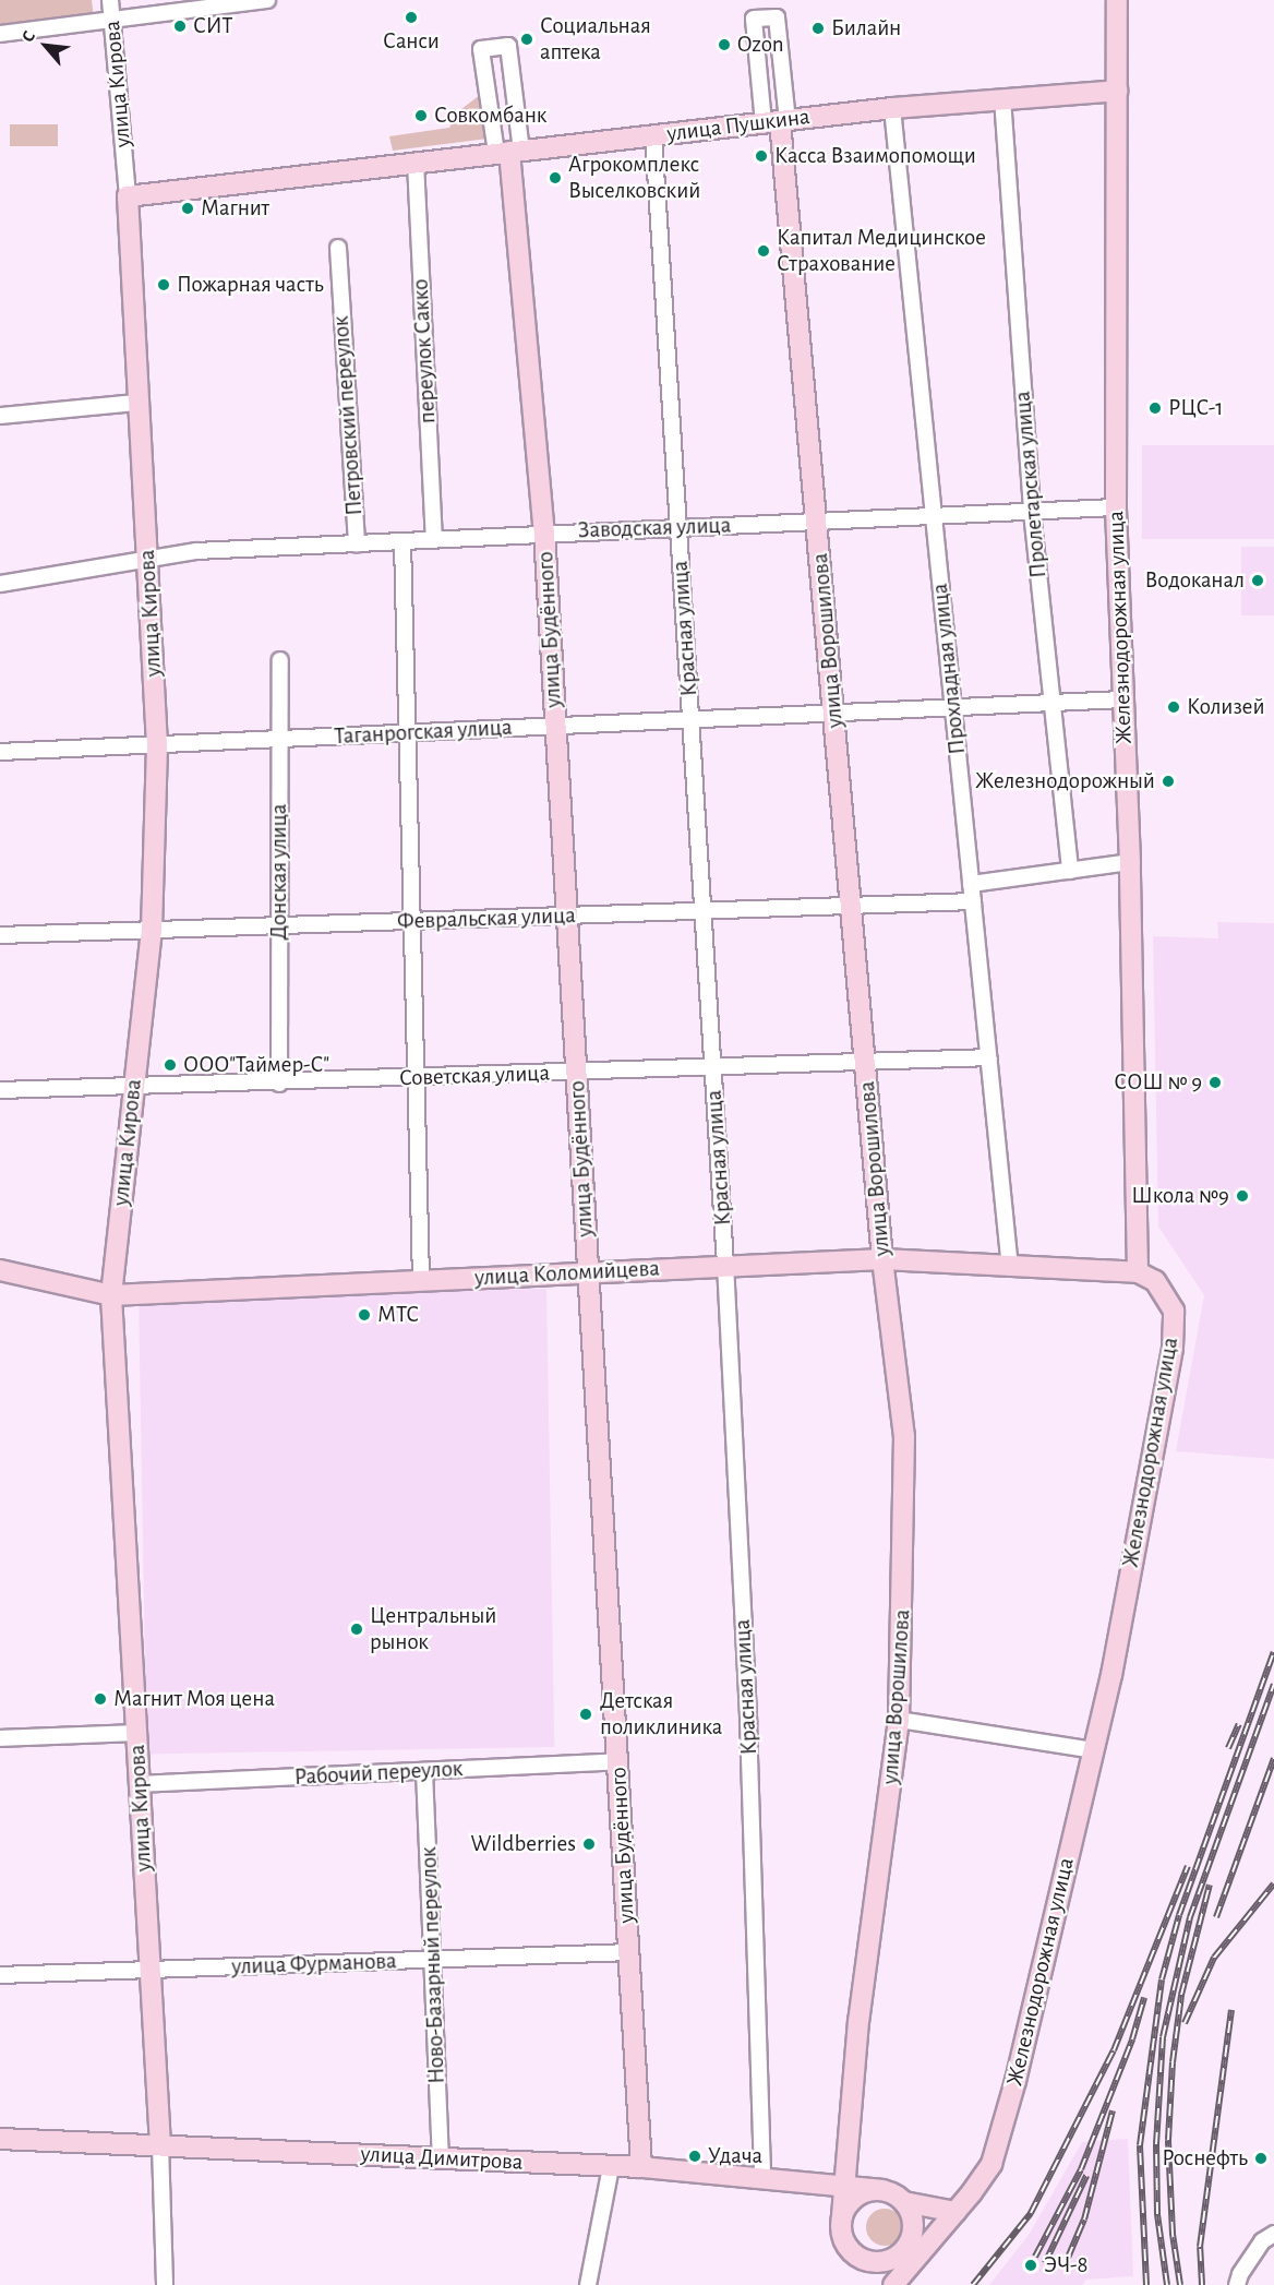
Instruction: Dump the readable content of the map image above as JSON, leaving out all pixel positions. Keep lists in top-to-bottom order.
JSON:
{
  "streets": {
    "main road": [
      "улица Кирова",
      "улица Пушкина",
      "Железнодорожная улица",
      "улица Будённого",
      "улица Ворошилова",
      "улица Коломийцева",
      "улица Димитрова"
    ],
    "street": [
      "переулок Сакко",
      "Петровский переулок",
      "Пролетарская улица",
      "Заводская улица",
      "Красная улица",
      "Прохладная улица",
      "Таганрогская улица",
      "Донская улица",
      "Февральская улица",
      "Советская улица",
      "Рабочий переулок",
      "улица Фурманова",
      "Ново-Базарный переулок"
    ]
  },
  "crossings": [
    ["улица Кирова", "улица Пушкина"],
    ["улица Кирова", "Заводская улица"],
    ["улица Кирова", "Таганрогская улица"],
    ["улица Кирова", "Февральская улица"],
    ["улица Кирова", "Советская улица"],
    ["улица Кирова", "улица Коломийцева"],
    ["улица Кирова", "Рабочий переулок"],
    ["улица Кирова", "улица Фурманова"],
    ["улица Кирова", "улица Димитрова"],
    ["улица Пушкина", "переулок Сакко"],
    ["улица Пушкина", "Пролетарская улица"],
    ["улица Пушкина", "Железнодорожная улица"],
    ["улица Пушкина", "Красная улица"],
    ["улица Пушкина", "улица Будённого"],
    ["улица Пушкина", "улица Ворошилова"],
    ["улица Пушкина", "Прохладная улица"],
    ["переулок Сакко", "Заводская улица"],
    ["Петровский переулок", "Заводская улица"],
    ["Пролетарская улица", "Заводская улица"],
    ["Пролетарская улица", "Таганрогская улица"],
    ["Заводская улица", "Железнодорожная улица"],
    ["Заводская улица", "Красная улица"],
    ["Заводская улица", "улица Будённого"],
    ["Заводская улица", "улица Ворошилова"],
    ["Заводская улица", "Прохладная улица"],
    ["Железнодорожная улица", "Таганрогская улица"],
    ["Железнодорожная улица", "улица Коломийцева"],
    ["Красная улица", "Таганрогская улица"],
    ["Красная улица", "Февральская улица"],
    ["Красная улица", "Советская улица"],
    ["Красная улица", "улица Коломийцева"],
    ["Красная улица", "улица Димитрова"],
    ["улица Будённого", "Таганрогская улица"],
    ["улица Будённого", "Февральская улица"],
    ["улица Будённого", "Советская улица"],
    ["улица Будённого", "улица Коломийцева"],
    ["улица Будённого", "Рабочий переулок"],
    ["улица Будённого", "улица Фурманова"],
    ["улица Будённого", "улица Димитрова"],
    ["улица Ворошилова", "Таганрогская улица"],
    ["улица Ворошилова", "Февральская улица"],
    ["улица Ворошилова", "Советская улица"],
    ["улица Ворошилова", "улица Коломийцева"],
    ["улица Ворошилова", "улица Димитрова"],
    ["Прохладная улица", "Таганрогская улица"],
    ["Прохладная улица", "Февральская улица"],
    ["Прохладная улица", "Советская улица"],
    ["Прохладная улица", "улица Коломийцева"],
    ["Таганрогская улица", "Донская улица"],
    ["Донская улица", "Февральская улица"],
    ["Донская улица", "Советская улица"],
    ["Рабочий переулок", "Ново-Базарный переулок"],
    ["улица Фурманова", "Ново-Базарный переулок"],
    ["Ново-Базарный переулок", "улица Димитрова"]
  ],
  "places": [
    "Санси",
    "СИТ",
    "Билайн",
    "Социальная аптека",
    "Ozon",
    "Совкомбанк",
    "Касса Взаимопомощи",
    "Агрокомплекс Выселковский",
    "Магнит",
    "Капитал Медицинское Страхование",
    "Пожарная часть",
    "РЦС-1",
    "Водоканал",
    "Колизей",
    "Железнодорожный",
    "ООО\"Таймер-С\"",
    "СОШ № 9",
    "Школа №9",
    "МТС",
    "Центральный рынок",
    "Магнит Моя цена",
    "Детская поликлиника",
    "Wildberries",
    "Удача",
    "Роснефть",
    "ЭЧ-8"
  ],
  "north": "top left"
}
